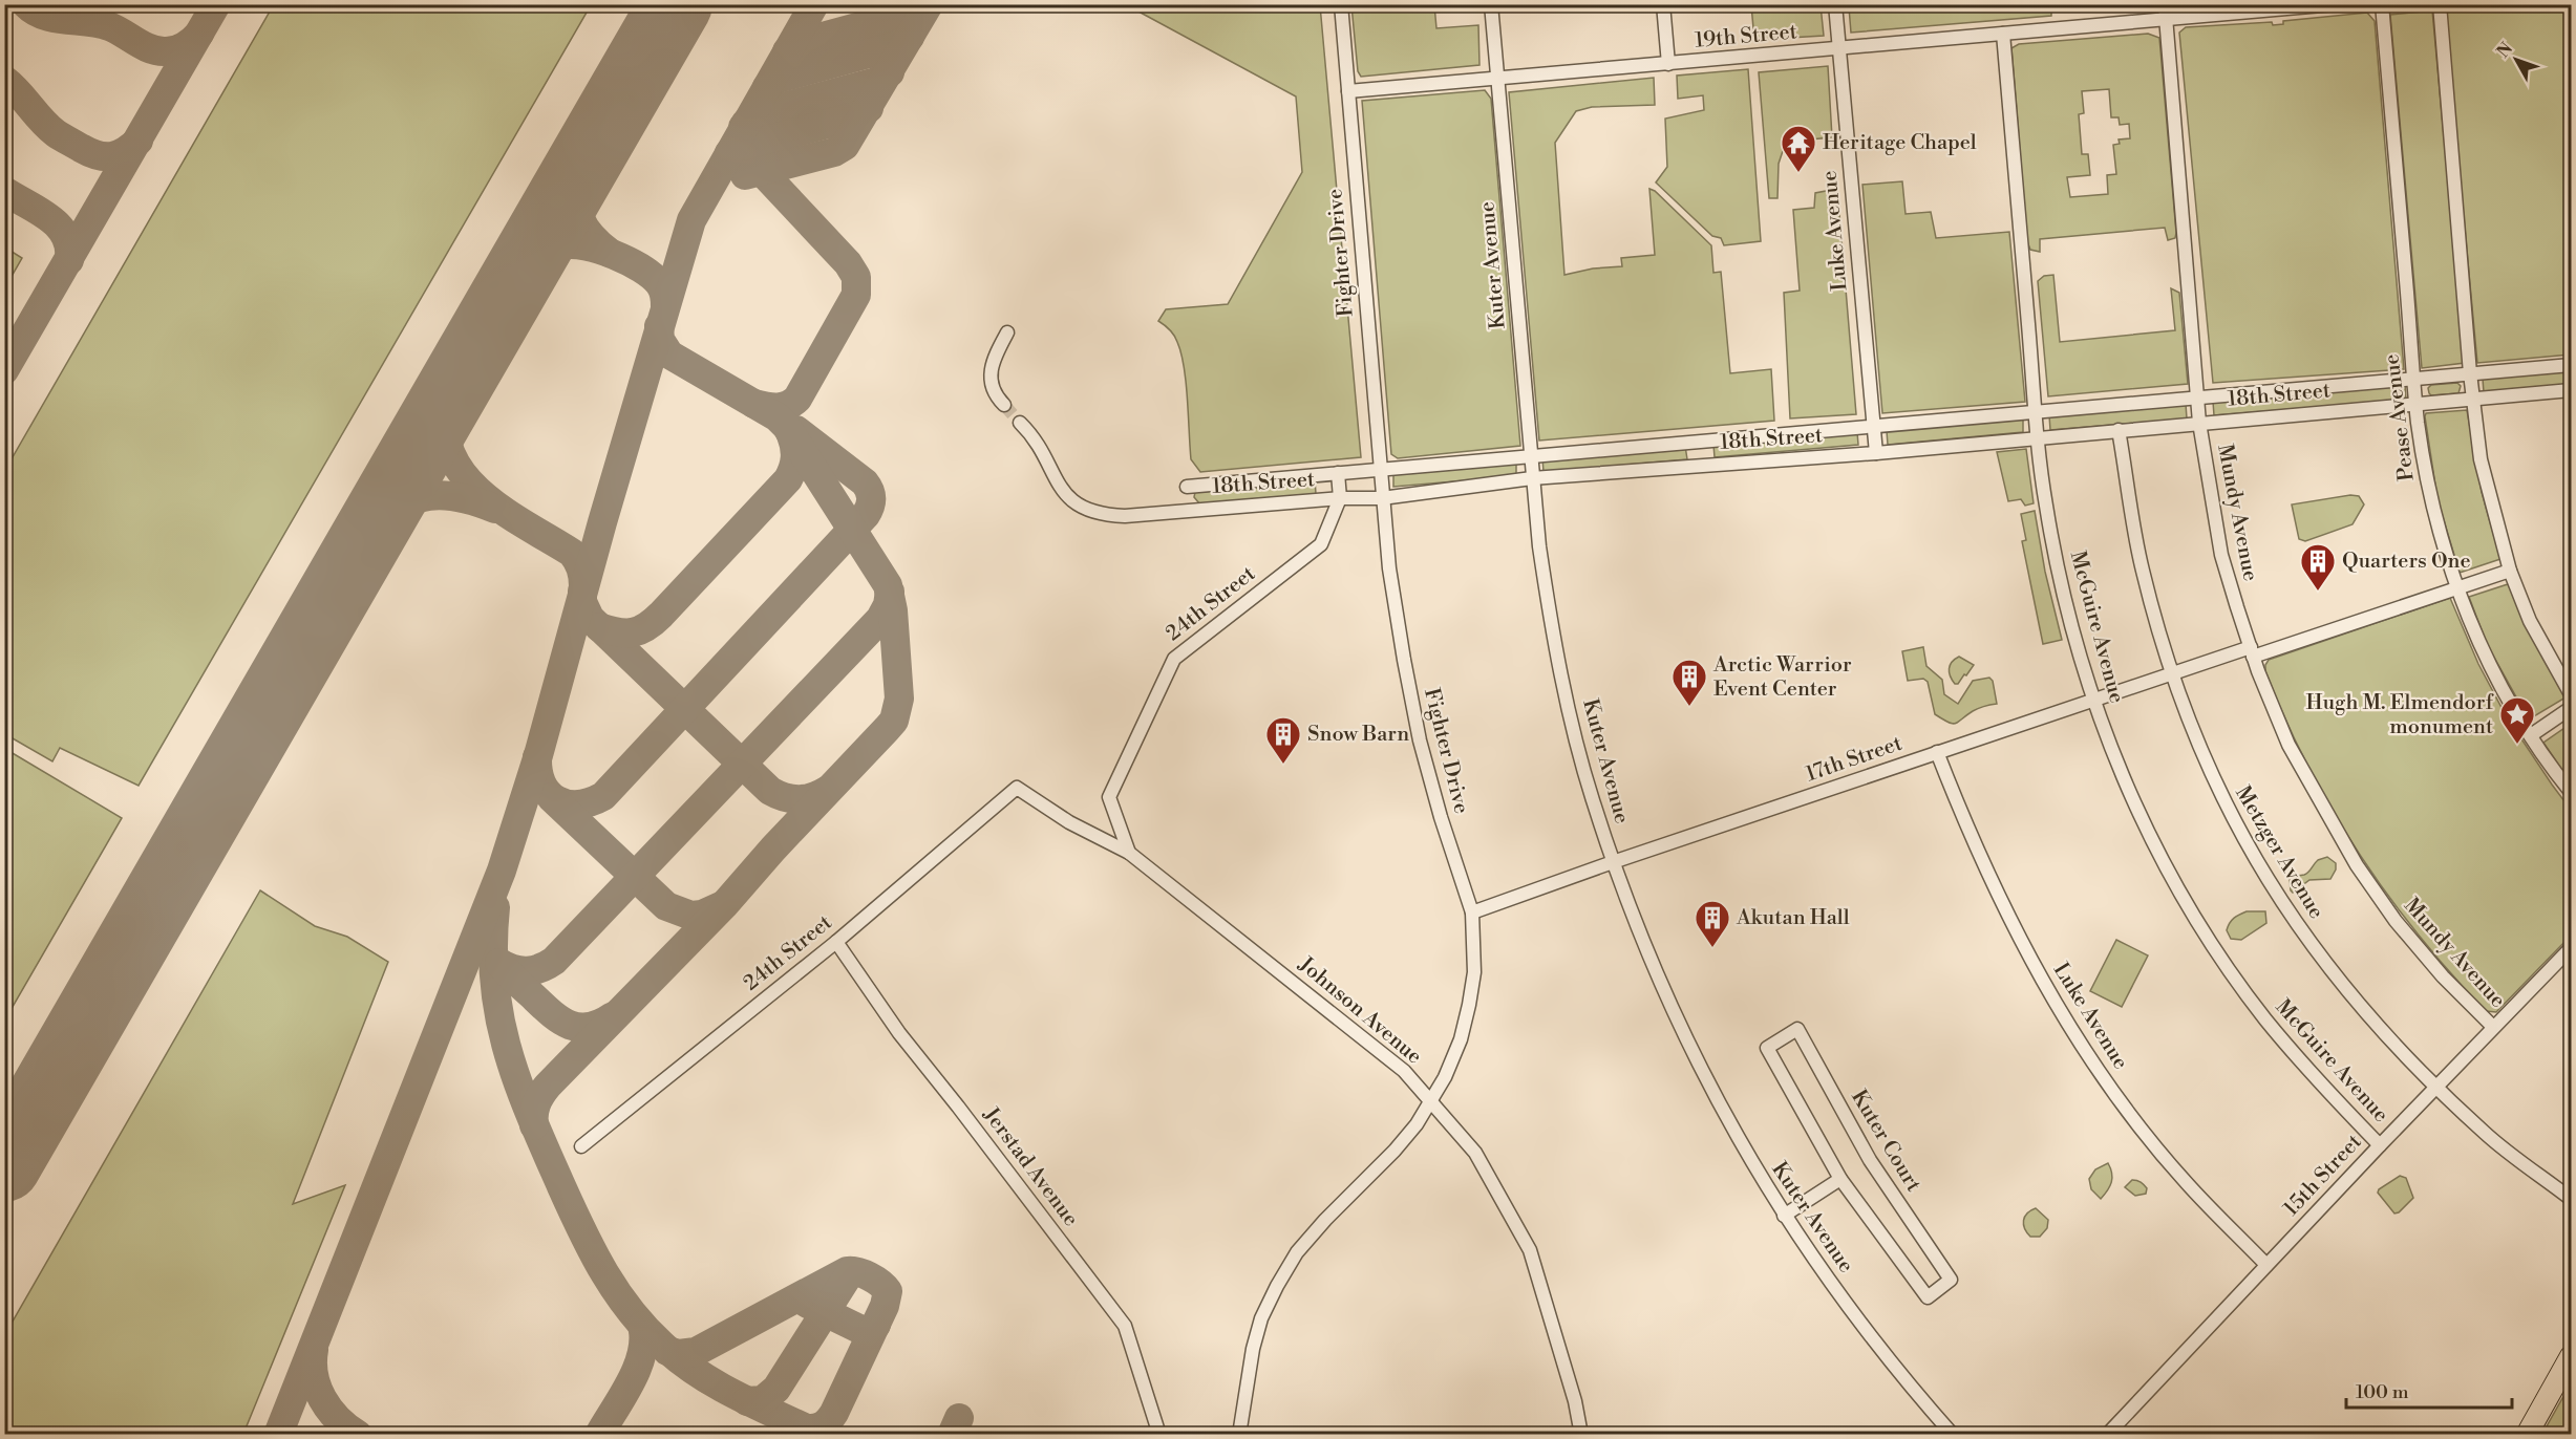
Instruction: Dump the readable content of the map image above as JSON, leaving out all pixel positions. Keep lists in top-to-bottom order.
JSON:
{
  "streets": {
    "street": [
      "19th Street",
      "Luke Avenue",
      "Fighter Drive",
      "Kuter Avenue",
      "18th Street",
      "Pease Avenue",
      "Mundy Avenue",
      "24th Street",
      "McGuire Avenue",
      "17th Street",
      "Metzger Avenue",
      "Johnson Avenue",
      "Kuter Court",
      "Jerstad Avenue",
      "15th Street"
    ]
  },
  "crossings": [
    ["19th Street", "Luke Avenue"],
    ["19th Street", "Fighter Drive"],
    ["19th Street", "Kuter Avenue"],
    ["19th Street", "Mundy Avenue"],
    ["19th Street", "McGuire Avenue"],
    ["Luke Avenue", "18th Street"],
    ["Luke Avenue", "17th Street"],
    ["Luke Avenue", "15th Street"],
    ["Fighter Drive", "18th Street"],
    ["Fighter Drive", "17th Street"],
    ["Fighter Drive", "Johnson Avenue"],
    ["Kuter Avenue", "18th Street"],
    ["Kuter Avenue", "17th Street"],
    ["18th Street", "Pease Avenue"],
    ["18th Street", "Mundy Avenue"],
    ["18th Street", "24th Street"],
    ["18th Street", "McGuire Avenue"],
    ["18th Street", "Metzger Avenue"],
    ["Pease Avenue", "17th Street"],
    ["Mundy Avenue", "17th Street"],
    ["Mundy Avenue", "15th Street"],
    ["24th Street", "Johnson Avenue"],
    ["24th Street", "Jerstad Avenue"],
    ["McGuire Avenue", "17th Street"],
    ["McGuire Avenue", "15th Street"],
    ["17th Street", "Metzger Avenue"],
    ["Metzger Avenue", "15th Street"]
  ],
  "places": {
    "temple": ["Heritage Chapel"],
    "building": [
      "Quarters One",
      "Arctic Warrior Event Center",
      "Snow Barn",
      "Akutan Hall"
    ],
    "place": ["Hugh M. Elmendorf monument"]
  },
  "scale_bar": "100 m",
  "north": "top left"
}
